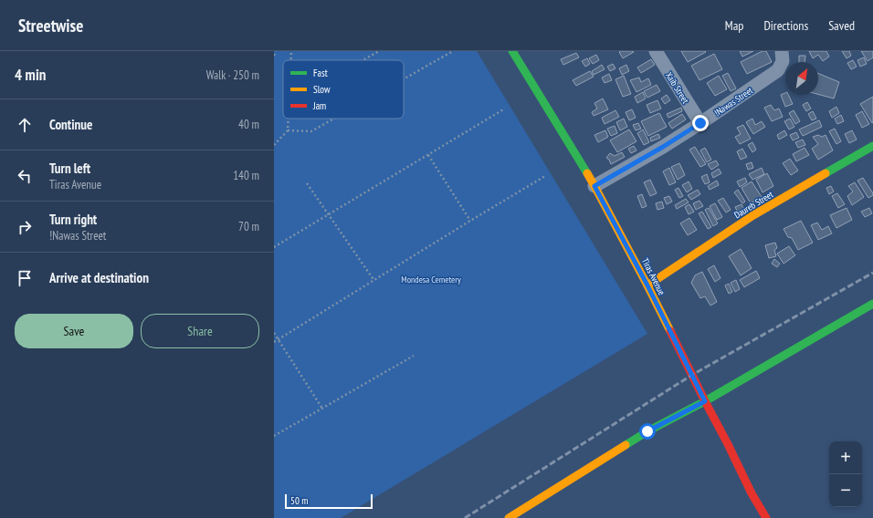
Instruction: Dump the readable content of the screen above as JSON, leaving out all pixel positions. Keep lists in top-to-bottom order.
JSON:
{
  "streets": {
    "street": [
      "Xaib Street",
      "!Nawas Street",
      "Daureb Street",
      "Tiras Avenue"
    ]
  },
  "crossings": [
    ["Xaib Street", "!Nawas Street"],
    ["!Nawas Street", "Tiras Avenue"],
    ["Daureb Street", "Tiras Avenue"]
  ],
  "parks": ["Mondesa Cemetery"],
  "legend": ["Fast", "Slow", "Jam"],
  "scale_bar": "50 m",
  "north": "top right",
  "page": {
    "header": "Streetwise",
    "nav": ["Map", "Directions", "Saved"],
    "heading": ["4 min", "Walk · 250 m"],
    "list": [
      ["Continue", "40 m"],
      ["Turn left", "Tiras Avenue", "140 m"],
      ["Turn right", "!Nawas Street", "70 m"],
      "Arrive at destination"
    ],
    "buttons": ["Save", "Share"],
    "map_buttons": ["+", "−"],
    "scale": "50 m"
  }
}
